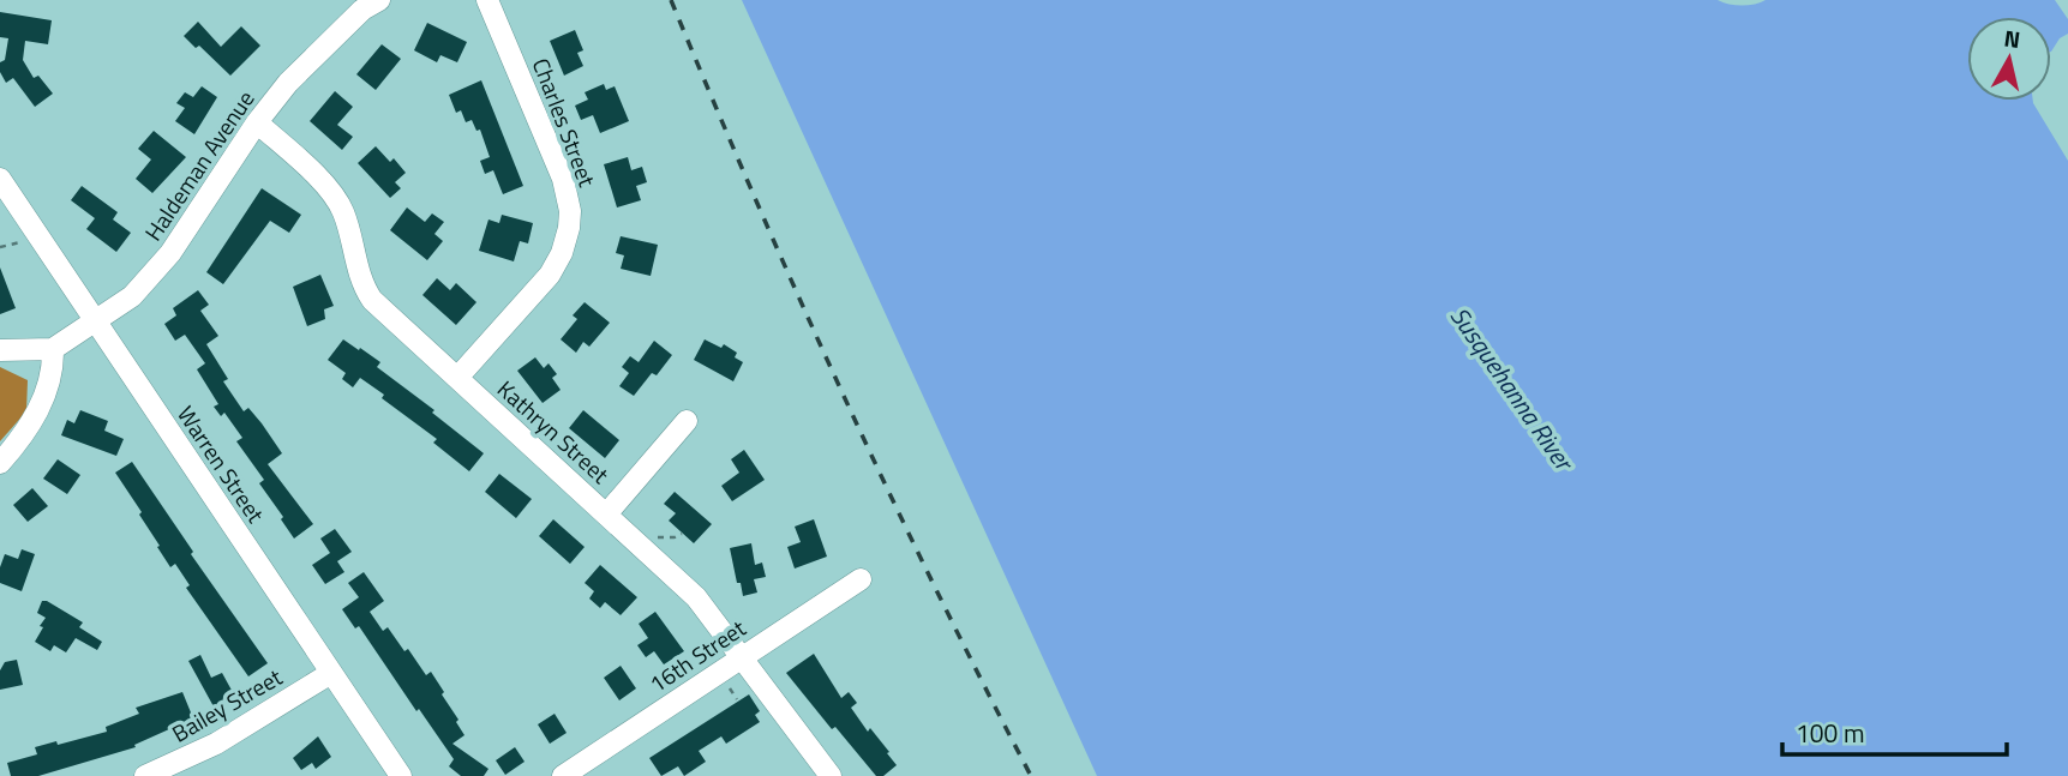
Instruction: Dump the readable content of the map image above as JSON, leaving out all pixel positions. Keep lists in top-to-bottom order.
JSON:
{
  "streets": {
    "street": [
      "Charles Street",
      "Haldeman Avenue",
      "Kathryn Street",
      "Warren Street",
      "16th Street",
      "Bailey Street"
    ]
  },
  "crossings": [
    ["Charles Street", "Kathryn Street"],
    ["Haldeman Avenue", "Kathryn Street"],
    ["Haldeman Avenue", "Warren Street"],
    ["Kathryn Street", "16th Street"],
    ["Warren Street", "Bailey Street"]
  ],
  "water": ["Susquehanna River"],
  "scale_bar": "100 m",
  "north": "top"
}
